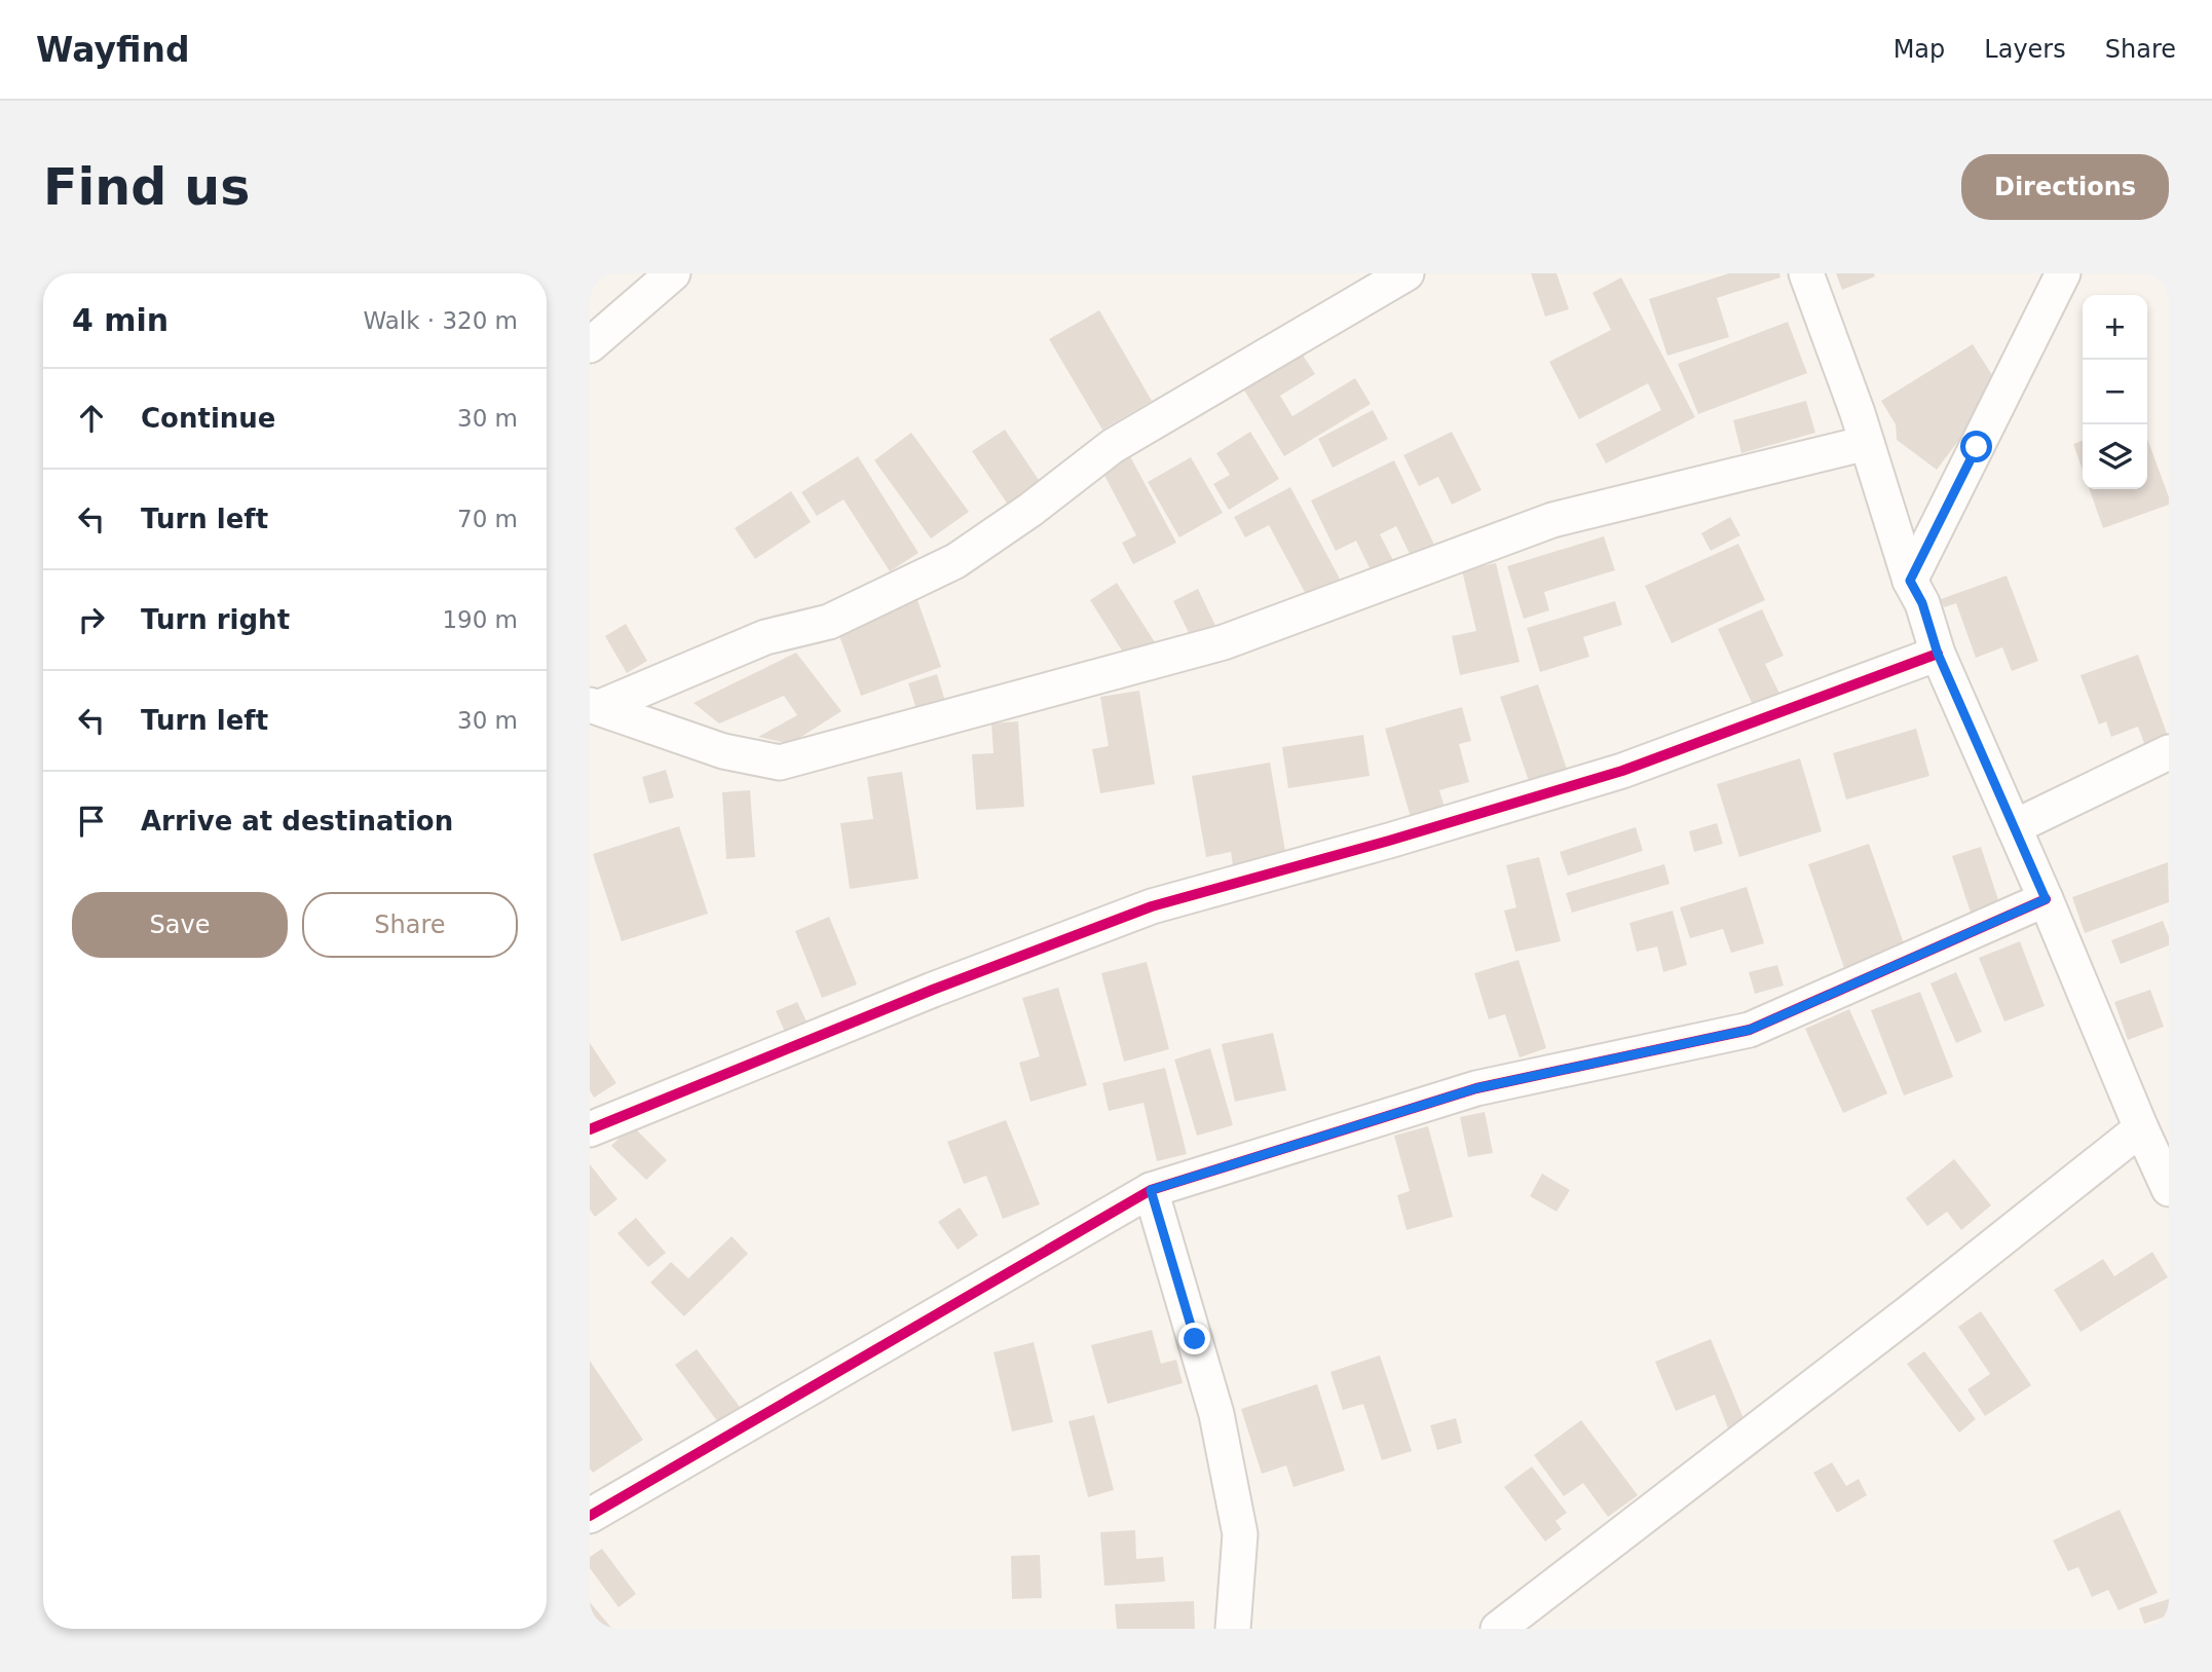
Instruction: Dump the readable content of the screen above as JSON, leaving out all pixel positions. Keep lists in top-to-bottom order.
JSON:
{
  "page": {
    "header": "Wayfind",
    "nav": ["Map", "Layers", "Share"],
    "buttons": [
      "Directions",
      ["Save", "Share"]
    ],
    "title": "Find us",
    "heading": ["4 min", "Walk · 320 m"],
    "map_buttons": ["+", "−"],
    "list": [
      ["Continue", "30 m"],
      ["Turn left", "70 m"],
      ["Turn right", "190 m"],
      ["Turn left", "30 m"],
      "Arrive at destination"
    ]
  }
}
